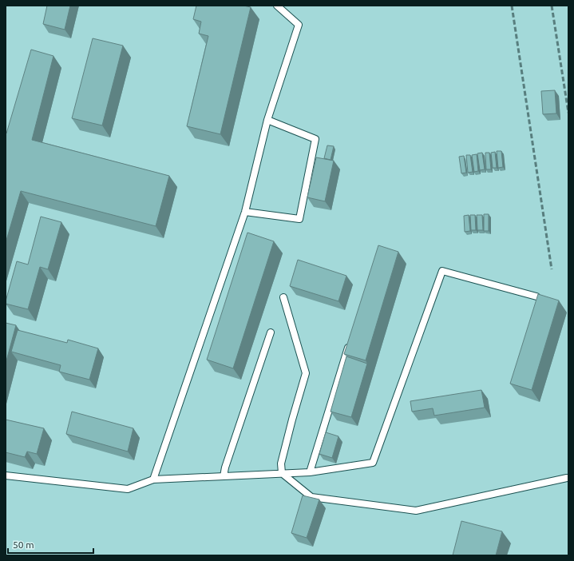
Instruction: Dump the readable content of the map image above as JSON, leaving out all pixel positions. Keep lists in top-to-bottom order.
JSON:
{
  "scale_bar": "50 m"
}
